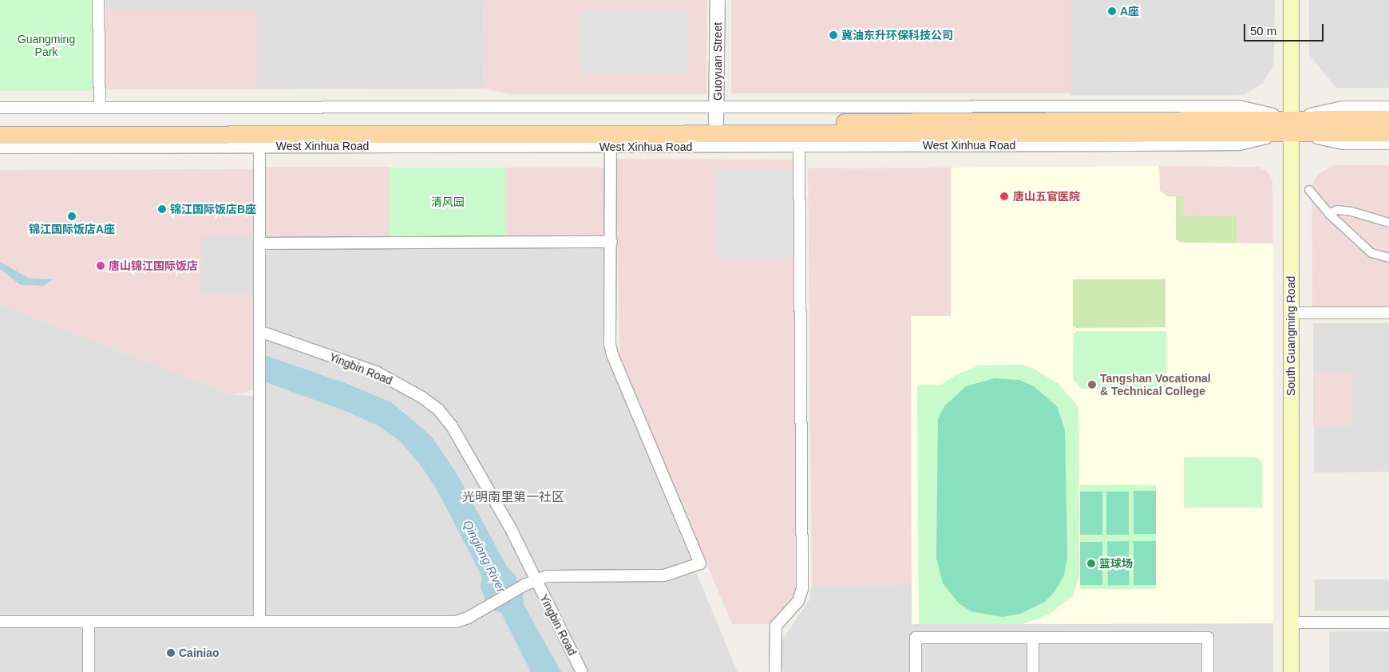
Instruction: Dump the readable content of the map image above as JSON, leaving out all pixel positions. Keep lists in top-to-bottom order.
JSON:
{
  "streets": {
    "main road": ["West Xinhua Road", "South Guangming Road"],
    "street": ["Guoyuan Street", "Yingbin Road"]
  },
  "crossings": [
    ["Guoyuan Street", "West Xinhua Road"],
    ["West Xinhua Road", "South Guangming Road"]
  ],
  "districts": ["光明南里第一社区"],
  "water": ["Qinglong River"],
  "parks": ["Guangming Park", "清风园"],
  "places": [
    "A座",
    "冀油东升环保科技公司",
    "唐山五官医院",
    "锦江国际饭店B座",
    "锦江国际饭店A座",
    "唐山锦江国际饭店",
    "Tangshan Vocational & Technical College",
    "篮球场",
    "Cainiao"
  ],
  "scale_bar": "50 m"
}
